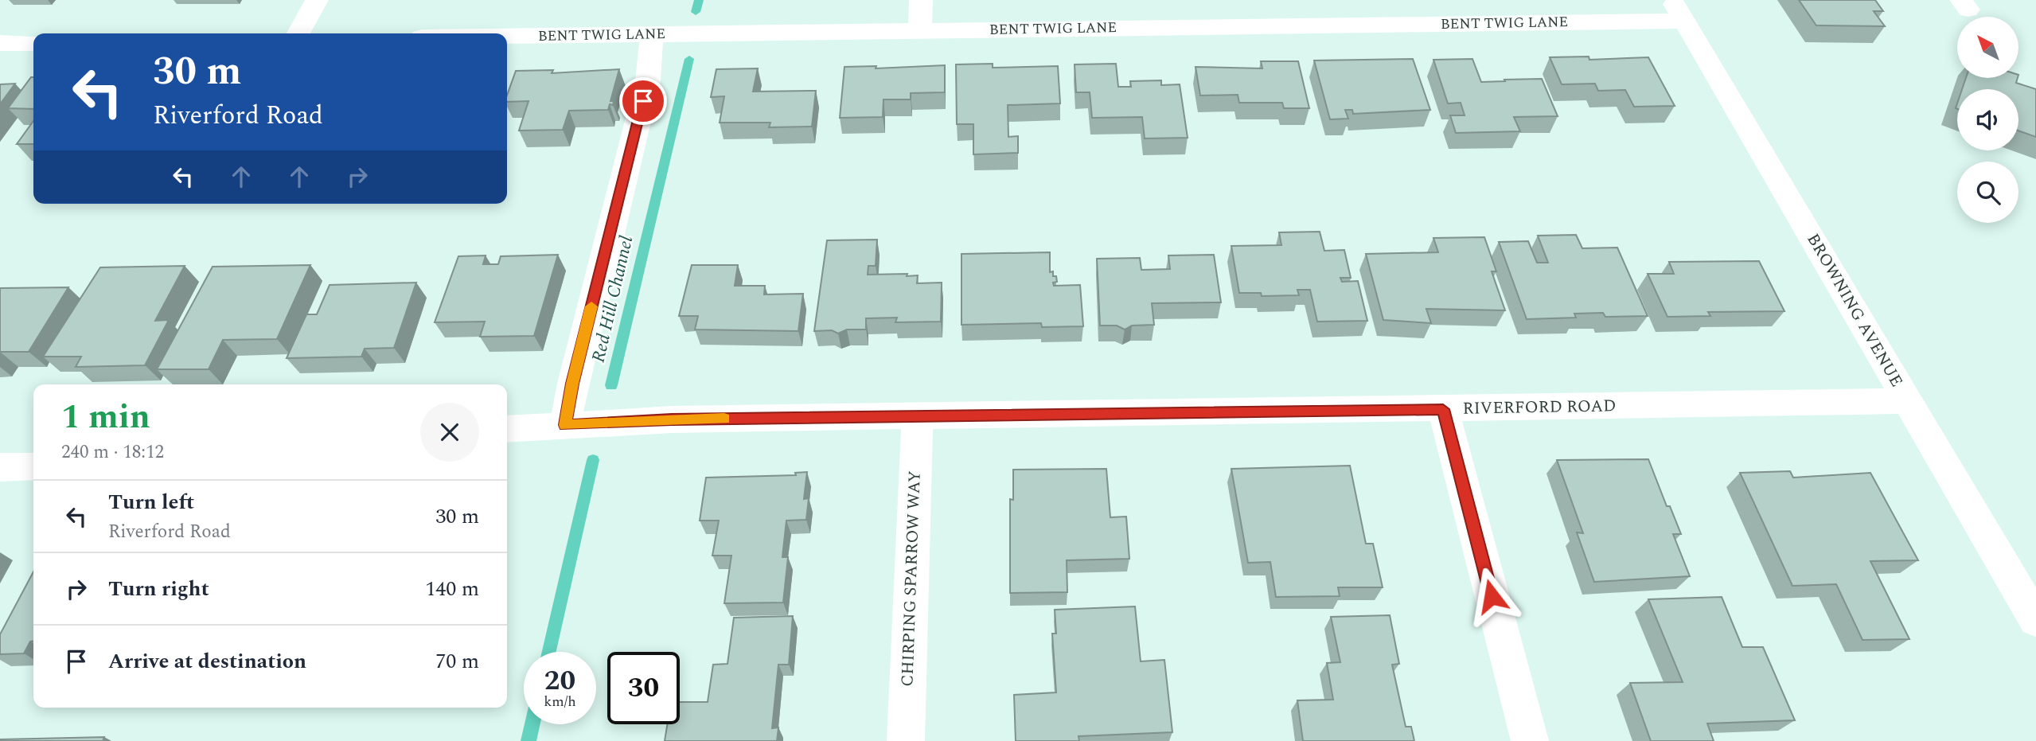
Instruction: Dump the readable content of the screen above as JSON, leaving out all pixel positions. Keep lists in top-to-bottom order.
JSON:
{
  "streets": {
    "street": [
      "BENT TWIG LANE",
      "BROWNING AVENUE",
      "RIVERFORD ROAD",
      "CHIRPING SPARROW WAY"
    ]
  },
  "crossings": [
    ["BENT TWIG LANE", "BROWNING AVENUE"],
    ["BROWNING AVENUE", "RIVERFORD ROAD"],
    ["RIVERFORD ROAD", "CHIRPING SPARROW WAY"]
  ],
  "water": ["Red Hill Channel"],
  "north": "top left",
  "page": {
    "turn": ["30 m", "Riverford Road"],
    "heading": ["1 min", "240 m · 18:12"],
    "list": [
      {
        "name": "Turn left",
        "note": "Riverford Road",
        "value": "30 m"
      },
      {
        "name": "Turn right",
        "value": "140 m"
      },
      {
        "name": "Arrive at destination",
        "value": "70 m"
      }
    ],
    "speed": "20 km/h",
    "limit": "30"
  }
}
